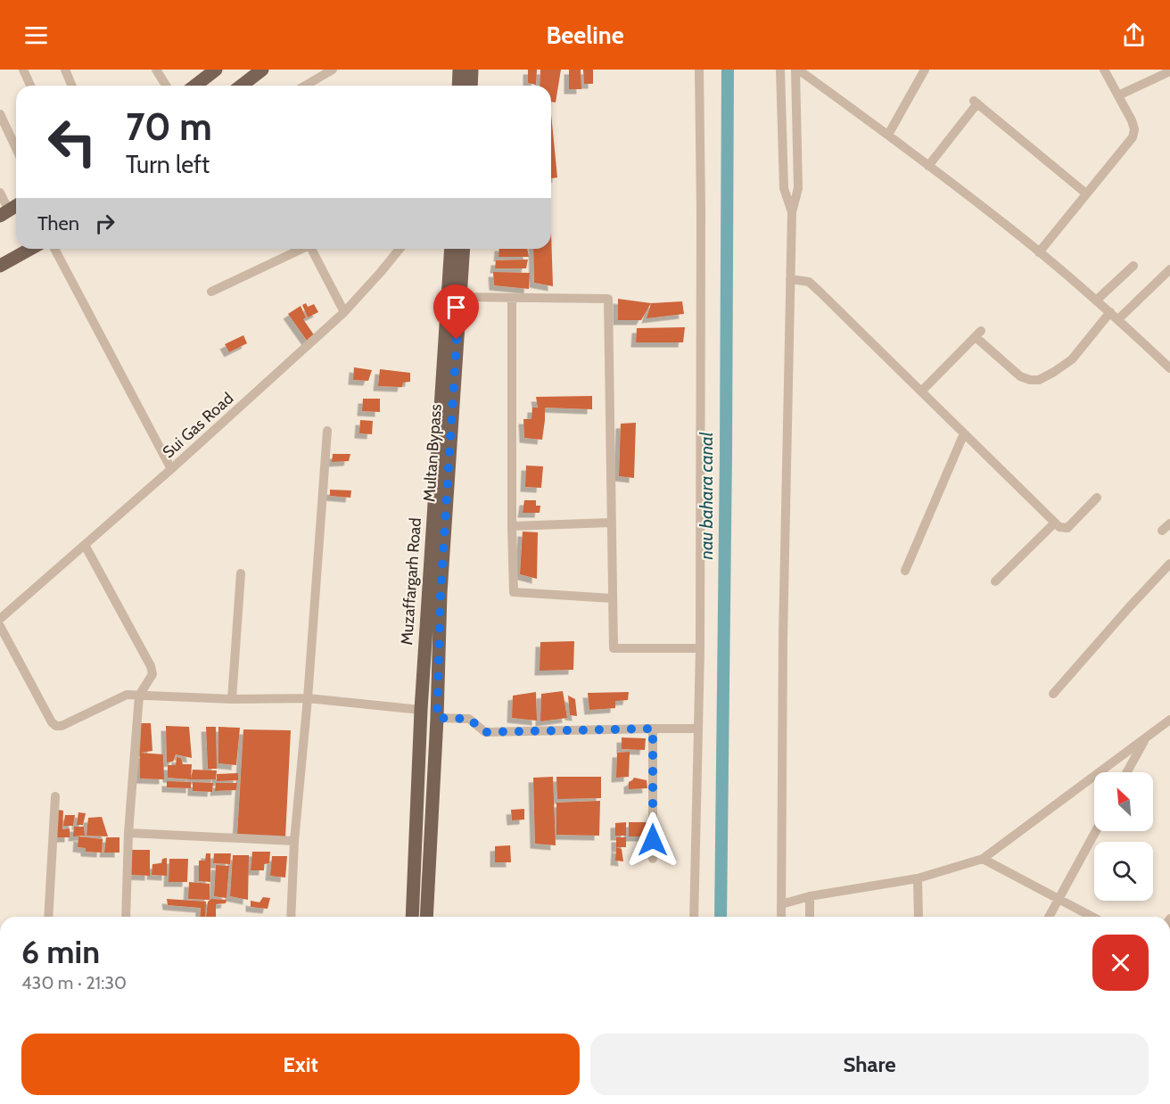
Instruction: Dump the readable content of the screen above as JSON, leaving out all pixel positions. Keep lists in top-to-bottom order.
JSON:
{
  "streets": {
    "main road": ["Multan Bypass", "Muzaffargarh Road"],
    "street": ["Sui Gas Road"]
  },
  "crossings": [
    ["Multan Bypass", "Muzaffargarh Road"]
  ],
  "water": ["nau bahara canal"],
  "north": "top left",
  "page": {
    "header": "Beeline",
    "turn": ["70 m", "Turn left"],
    "then": "Then",
    "heading": ["6 min", "430 m · 21:30"],
    "buttons": ["Exit", "Share"]
  }
}
